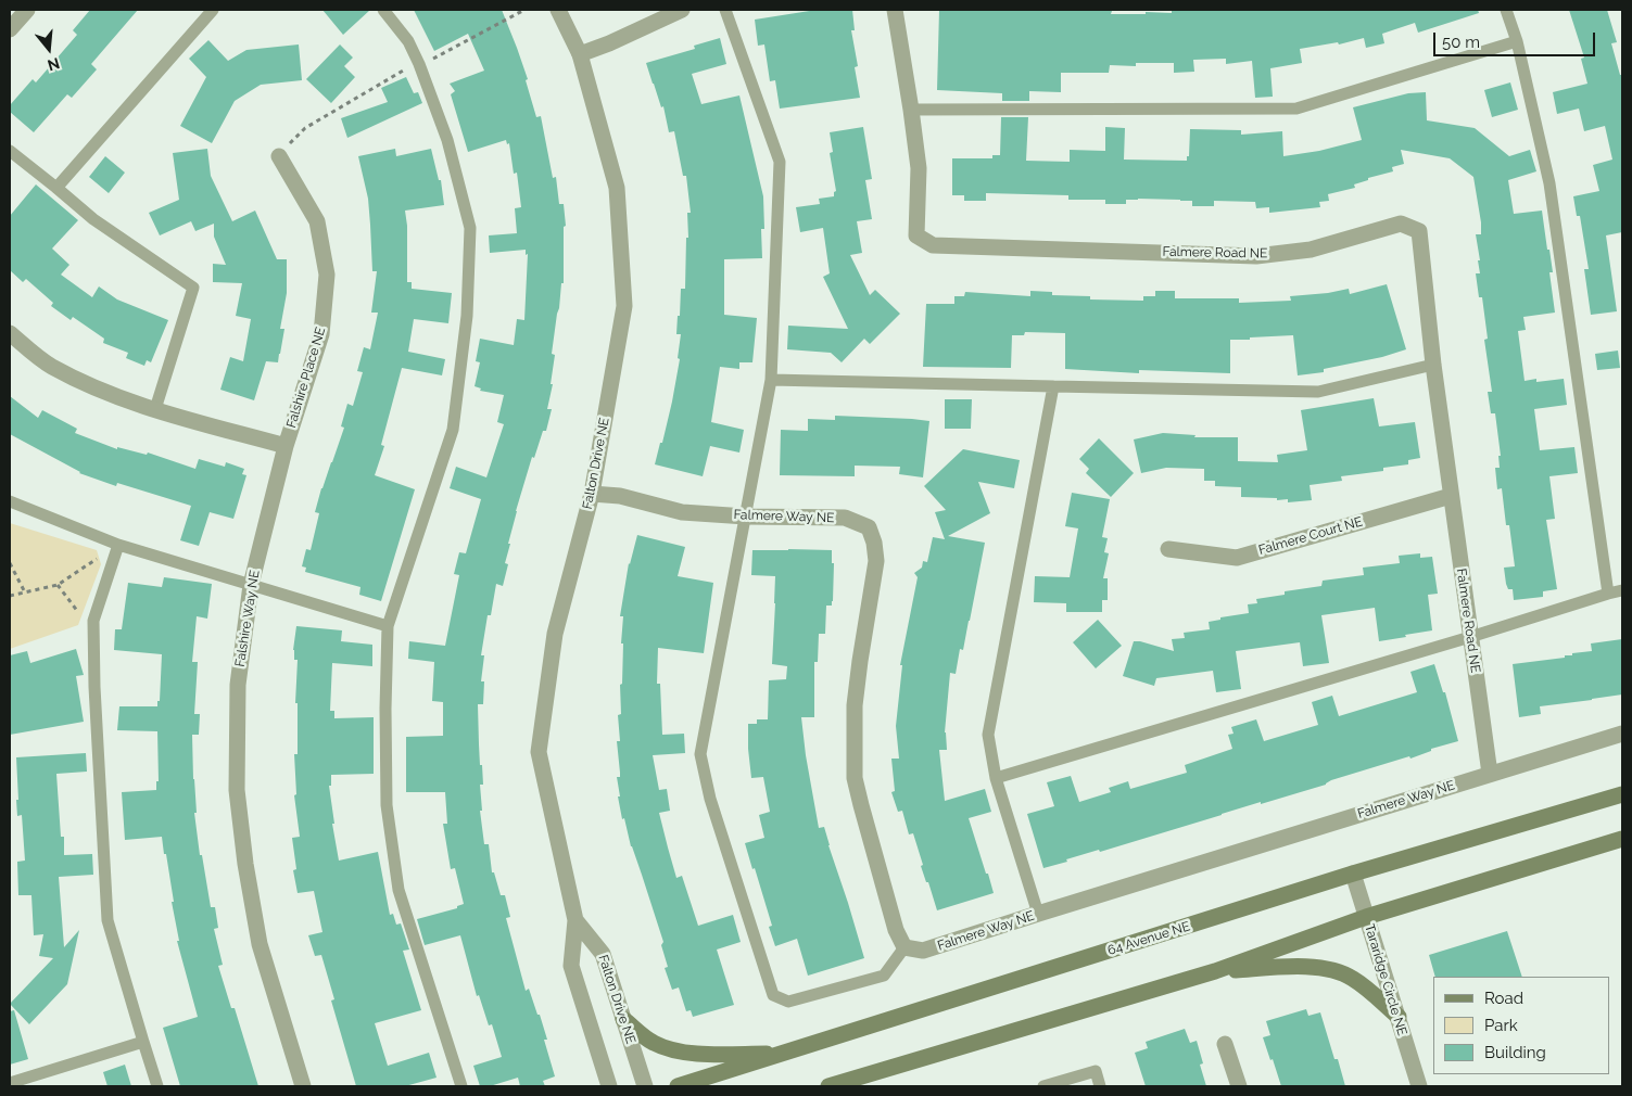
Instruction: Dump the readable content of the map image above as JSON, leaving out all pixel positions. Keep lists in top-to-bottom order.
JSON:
{
  "streets": {
    "main road": ["64 Avenue NE"],
    "street": [
      "Falmere Road NE",
      "Falshire Place NE",
      "Falton Drive NE",
      "Falmere Way NE",
      "Falmere Court NE",
      "Falshire Way NE",
      "Tararidge Circle NE"
    ]
  },
  "crossings": [
    ["Falmere Road NE", "Falmere Way NE"],
    ["Falmere Road NE", "Falmere Court NE"],
    ["Falshire Place NE", "Falshire Way NE"],
    ["Falton Drive NE", "Falmere Way NE"],
    ["64 Avenue NE", "Tararidge Circle NE"]
  ],
  "legend": ["Road", "Park", "Building"],
  "scale_bar": "50 m",
  "north": "bottom"
}
